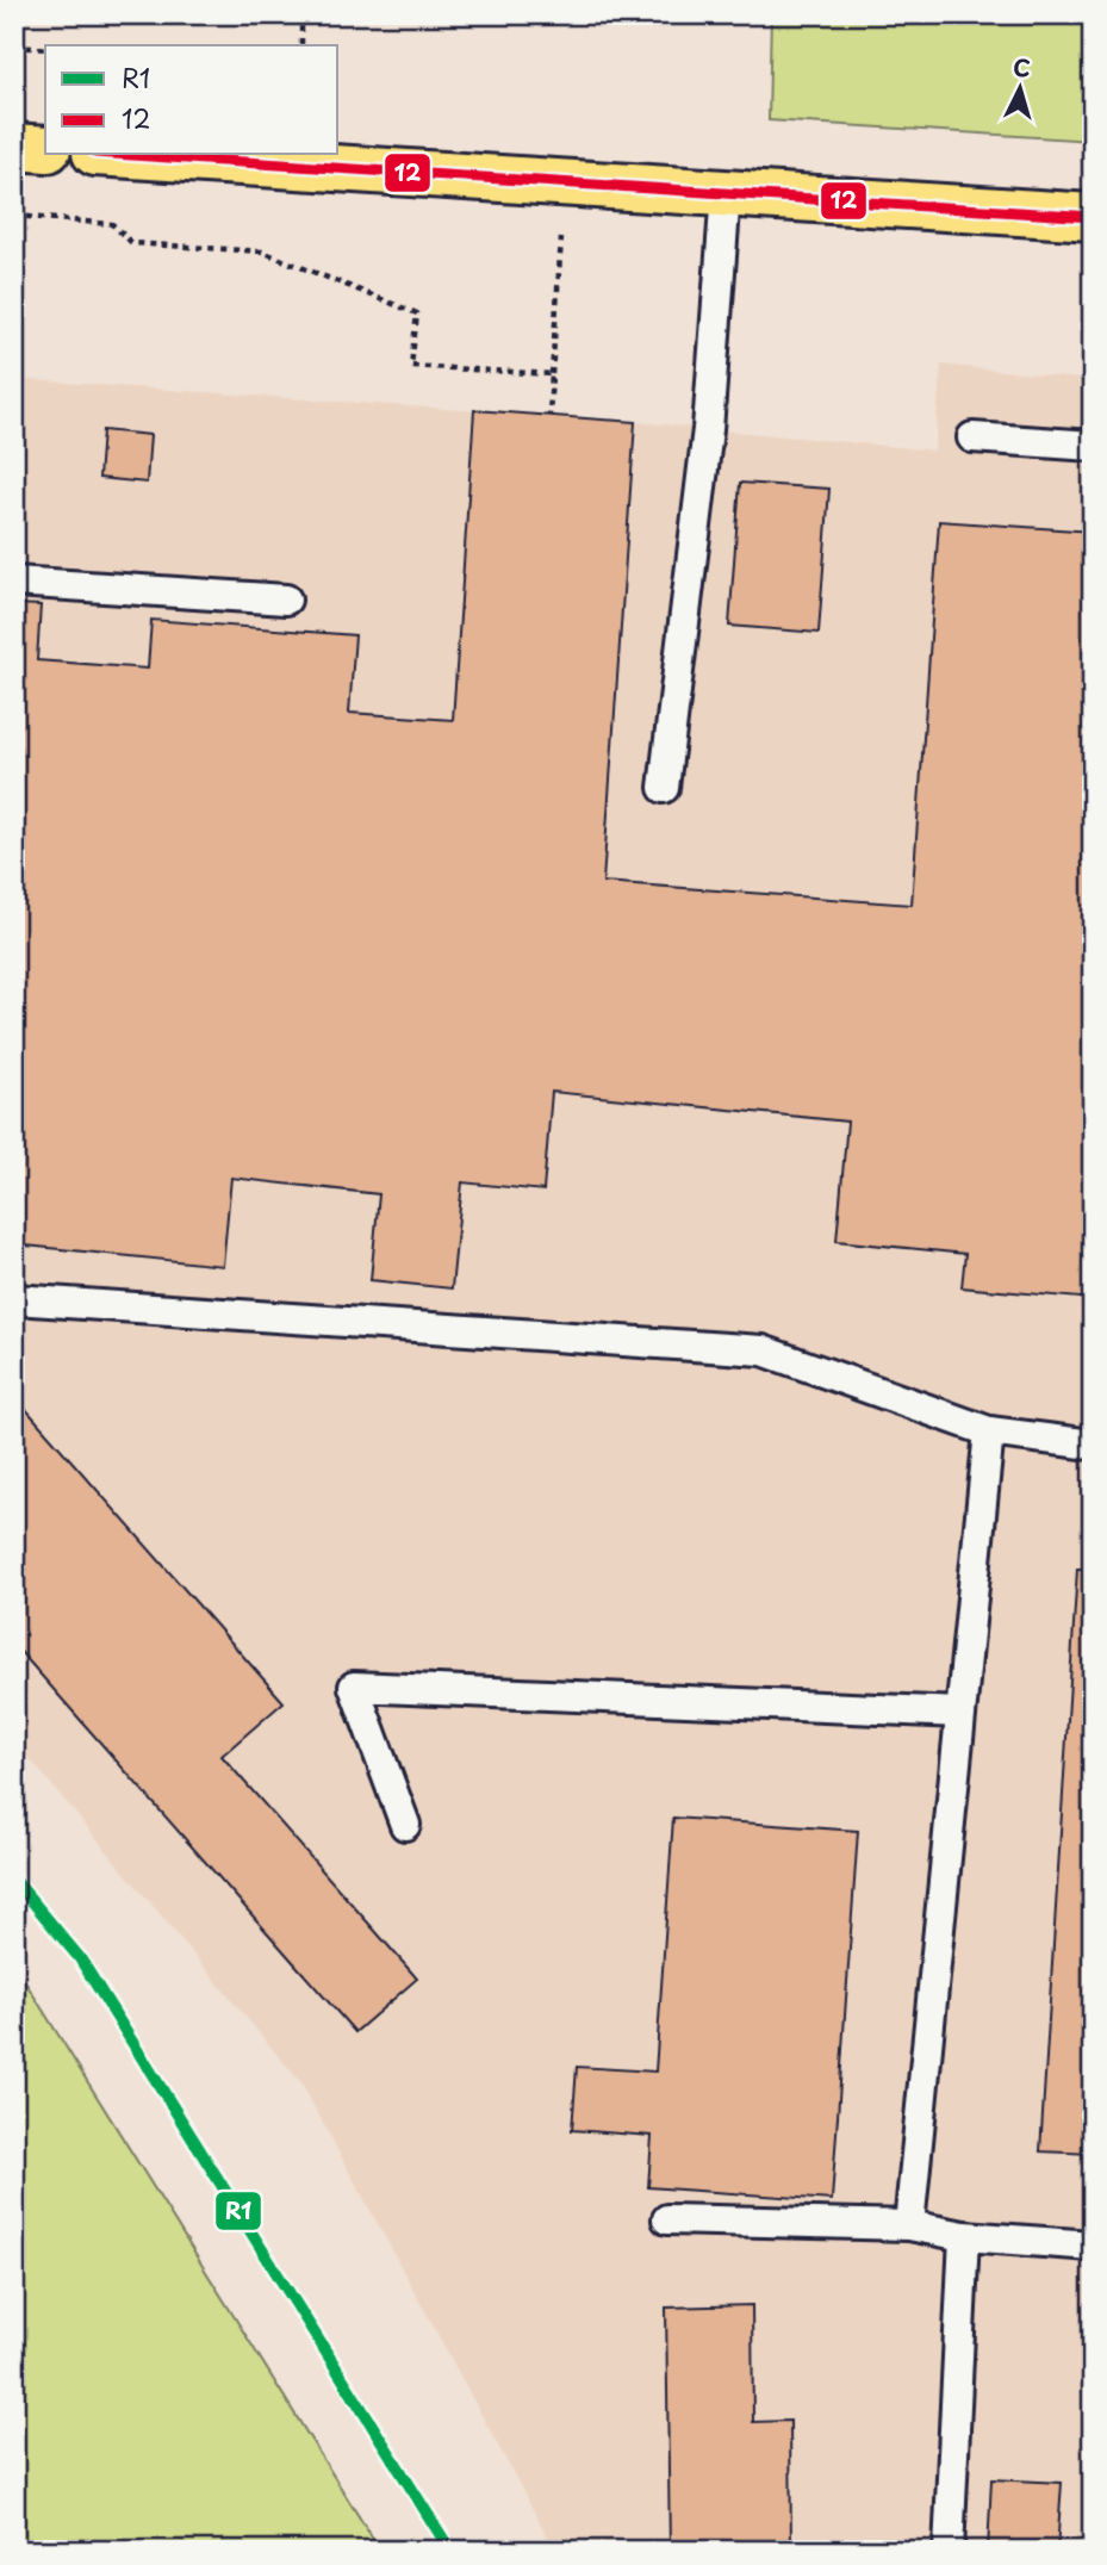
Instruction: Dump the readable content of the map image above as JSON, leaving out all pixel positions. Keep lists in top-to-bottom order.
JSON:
{
  "lines": ["transit line 12", "transit line R1"],
  "legend": ["R1", "12"],
  "north": "top"
}
